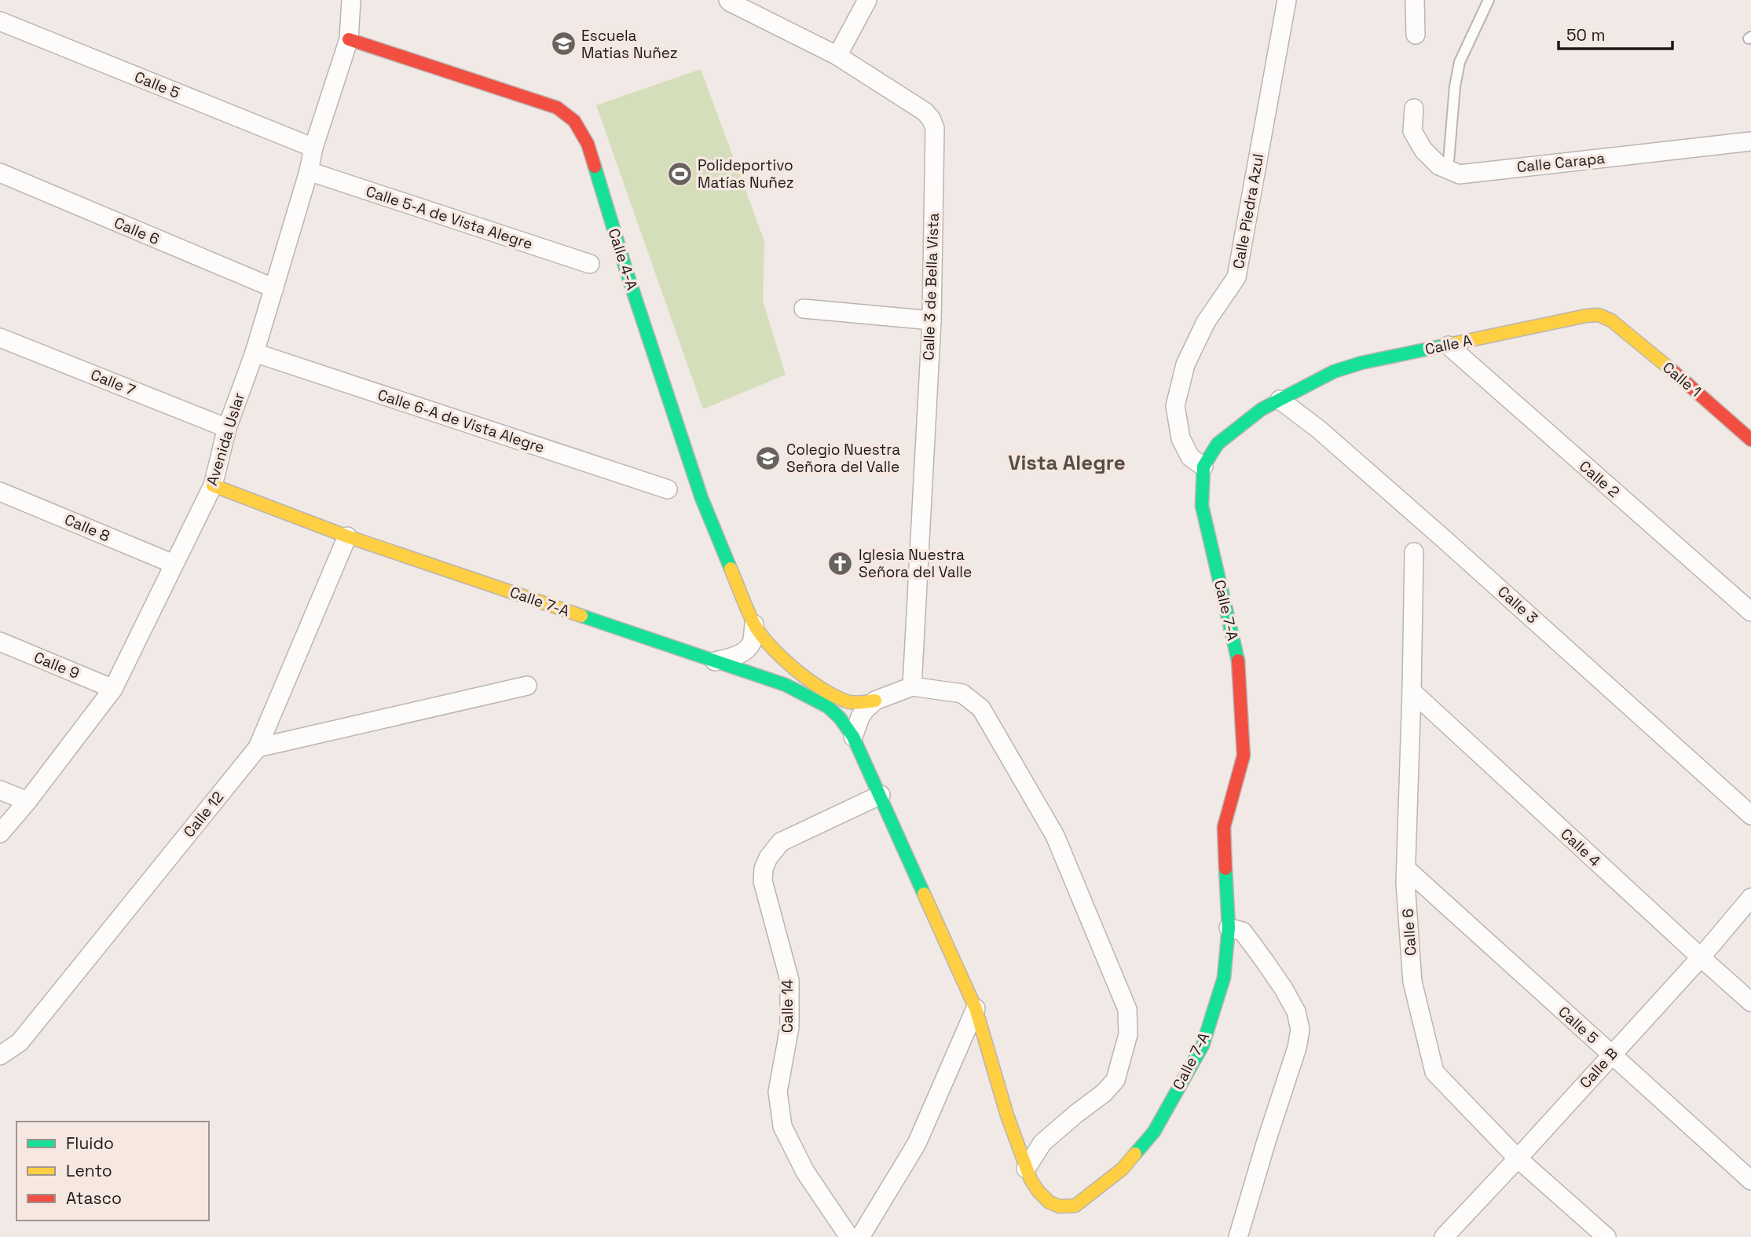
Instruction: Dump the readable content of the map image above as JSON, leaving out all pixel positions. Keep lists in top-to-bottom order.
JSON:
{
  "streets": {
    "street": [
      "Calle 5",
      "Calle Carapa",
      "Calle Piedra Azul",
      "Calle 5-A de Vista Alegre",
      "Calle 6",
      "Calle 4-A",
      "Calle 3 de Bella Vista",
      "Calle A",
      "Calle 1",
      "Calle 7",
      "Calle 6-A de Vista Alegre",
      "Avenida Uslar",
      "Calle 2",
      "Calle 8",
      "Calle 7-A",
      "Calle 3",
      "Calle 9",
      "Calle 12",
      "Calle 4",
      "Calle 14",
      "Calle B"
    ]
  },
  "crossings": [
    ["Calle 5", "Calle 6"],
    ["Calle 5", "Avenida Uslar"],
    ["Calle 5", "Calle B"],
    ["Calle Piedra Azul", "Calle 7-A"],
    ["Calle 5-A de Vista Alegre", "Avenida Uslar"],
    ["Calle 6", "Avenida Uslar"],
    ["Calle 6", "Calle 4"],
    ["Calle 6", "Calle B"],
    ["Calle 4-A", "Avenida Uslar"],
    ["Calle A", "Calle 1"],
    ["Calle A", "Calle 2"],
    ["Calle A", "Calle 3"],
    ["Calle 7", "Avenida Uslar"],
    ["Calle 6-A de Vista Alegre", "Avenida Uslar"],
    ["Avenida Uslar", "Calle 8"],
    ["Avenida Uslar", "Calle 7-A"],
    ["Avenida Uslar", "Calle 9"],
    ["Calle 7-A", "Calle 12"],
    ["Calle 7-A", "Calle 14"],
    ["Calle 4", "Calle B"]
  ],
  "districts": ["Vista Alegre"],
  "places": {
    "school or university": ["Escuela Matias Nuñez", "Colegio Nuestra Señora del Valle"],
    "sports": ["Polideportivo Matías Nuñez"],
    "church": ["Iglesia Nuestra Señora del Valle"]
  },
  "legend": ["Fluido", "Lento", "Atasco"],
  "scale_bar": "50 m"
}
